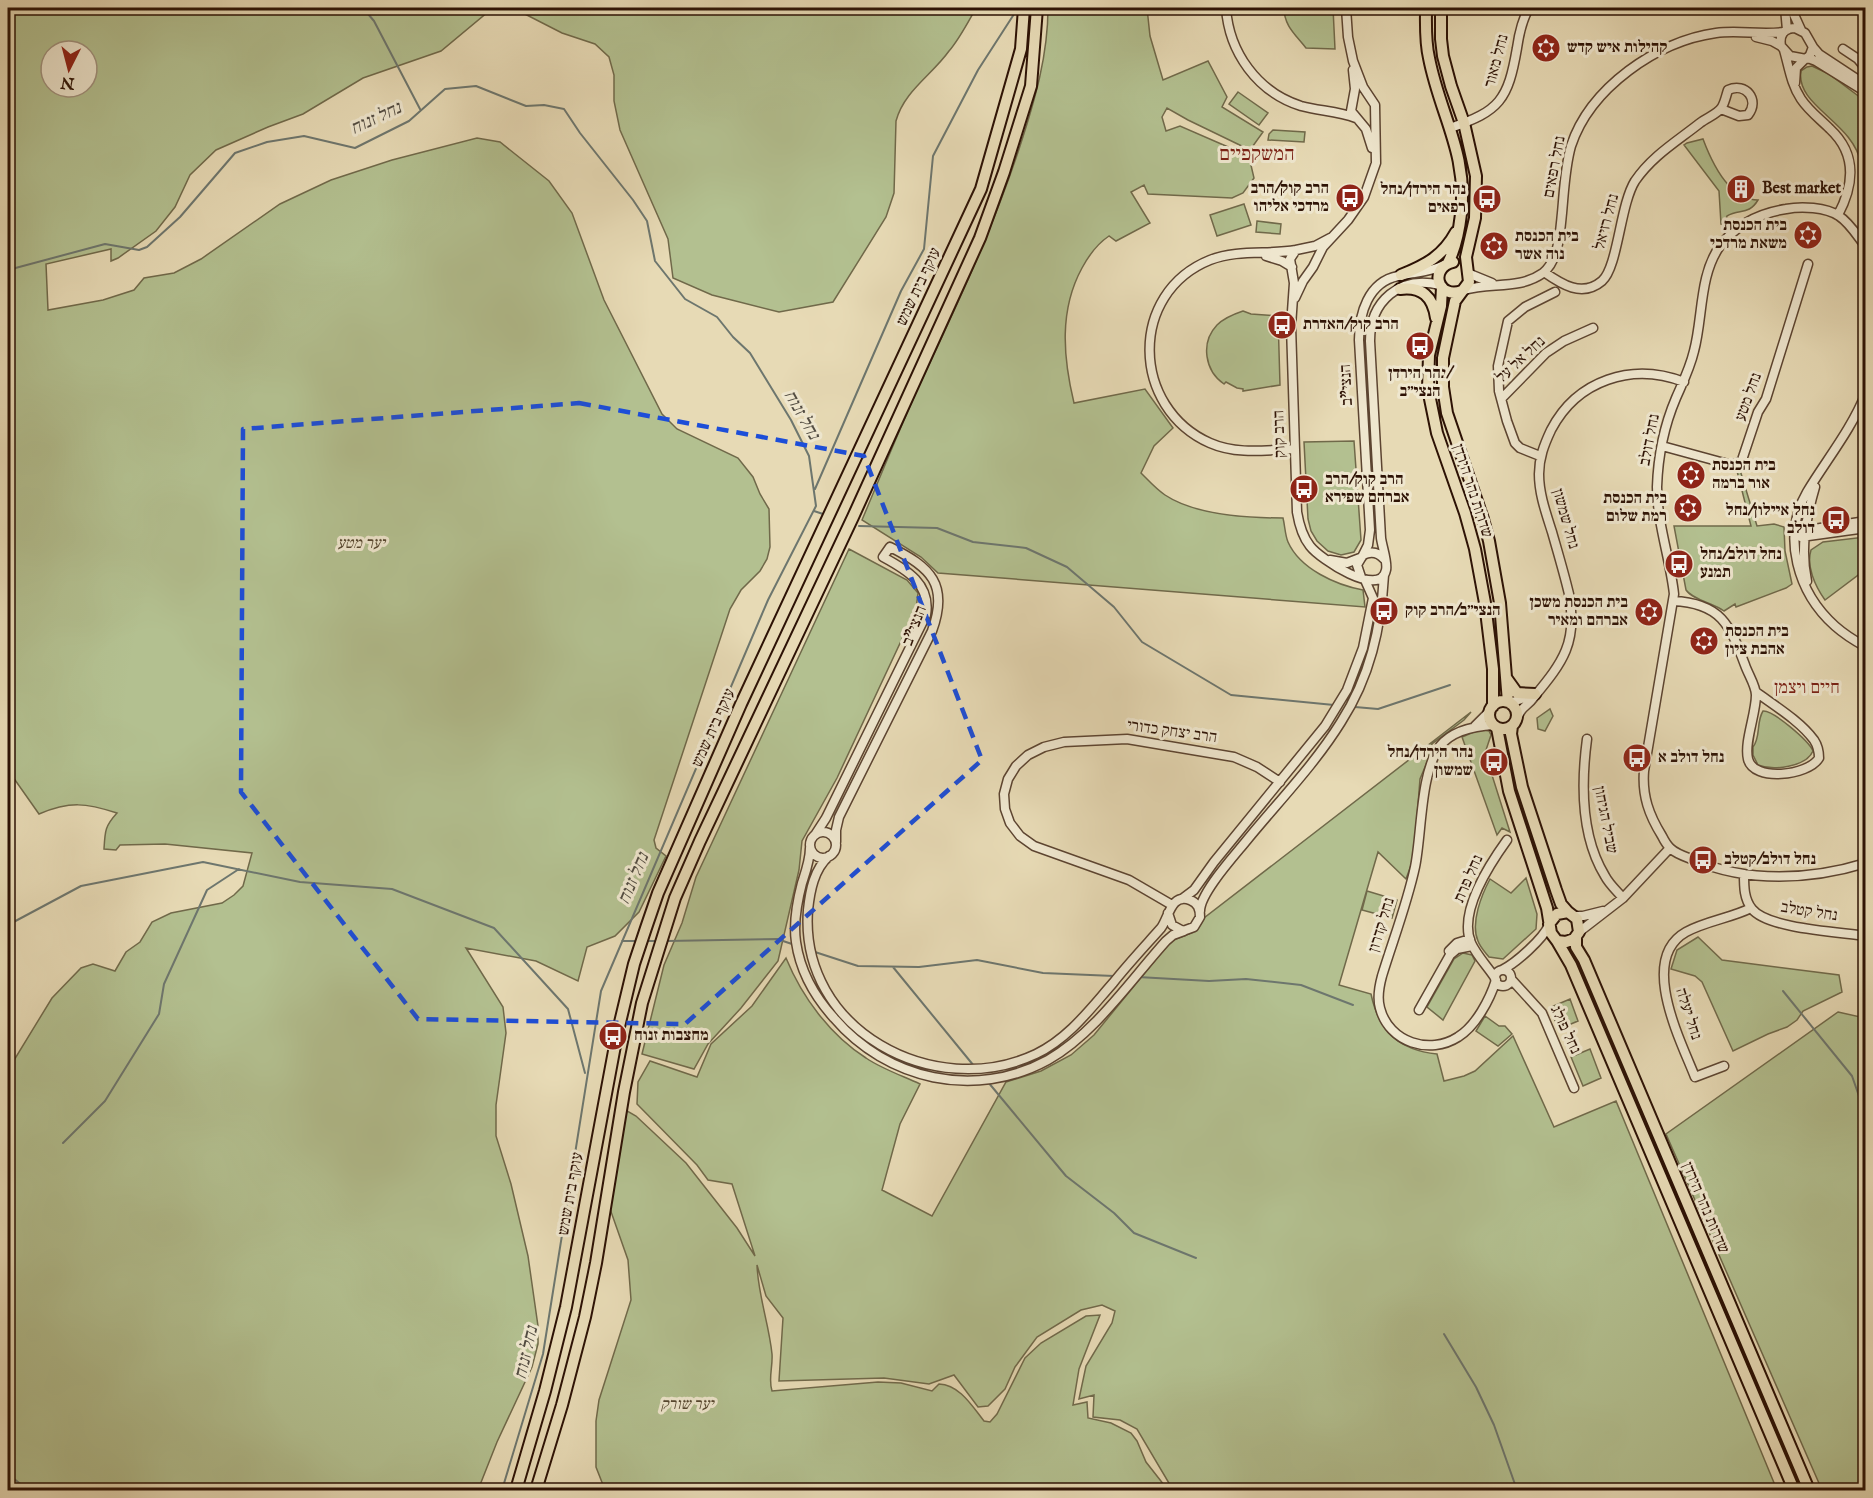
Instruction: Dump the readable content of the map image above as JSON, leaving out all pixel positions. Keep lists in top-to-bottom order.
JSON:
{
  "streets": {
    "main road": ["עוקף בית שמש", "שדרות נהר הירדן"],
    "street": [
      "נחל מאור",
      "נחל רפאים",
      "נחל רזיאל",
      "נחל אל על",
      "הנצי\"ב",
      "נחל מטע",
      "הרב קוק",
      "נחל דולב",
      "נחל שמשון",
      "הרב יצחק כדורי",
      "שביל הגיחון",
      "נחל פרת",
      "נחל קטלב",
      "נחל קדרון",
      "נחל יעלה",
      "נחל פולג"
    ]
  },
  "crossings": [
    ["נחל רפאים", "נחל רזיאל"],
    ["הנצי\"ב", "הרב קוק"],
    ["הנצי\"ב", "שדרות נהר הירדן"],
    ["נחל מטע", "נחל דולב"],
    ["נחל דולב", "נחל שמשון"],
    ["שדרות נהר הירדן", "נחל שמשון"],
    ["שדרות נהר הירדן", "נחל קדרון"],
    ["נחל שמשון", "נחל קדרון"],
    ["נחל קטלב", "נחל יעלה"],
    ["נחל קדרון", "נחל פולג"]
  ],
  "districts": ["המשקפיים", "חיים ויצמן"],
  "water": ["נחל זנוח"],
  "parks": ["יער מטע", "יער שורק"],
  "places": {
    "synagogue": [
      "קהילות איש קדש",
      "בית הכנסת משאת מרדכי",
      "בית הכנסת נוה אשר",
      "בית הכנסת אור ברמה",
      "בית הכנסת רמת שלום",
      "בית הכנסת משכן אברהם ומאיר",
      "בית הכנסת אהבת ציון"
    ],
    "building": ["Best market"],
    "bus stop": [
      "הרב קוק/הרב מרדכי אליהו",
      "נהר הירדן/נחל רפאים",
      "הרב קוק/האדרת",
      "נהר הירדן/ הנצי״ב",
      "הרב קוק/הרב אברהם שפירא",
      "נחל איילון/נחל דולב",
      "נחל דולב/נחל תמנע",
      "הנצי״ב/הרב קוק",
      "נחל דולב א",
      "נהר הירדן/נחל שמשון",
      "נחל דולב/קטלב",
      "מחצבות זנוח"
    ]
  },
  "north": "bottom"
}
